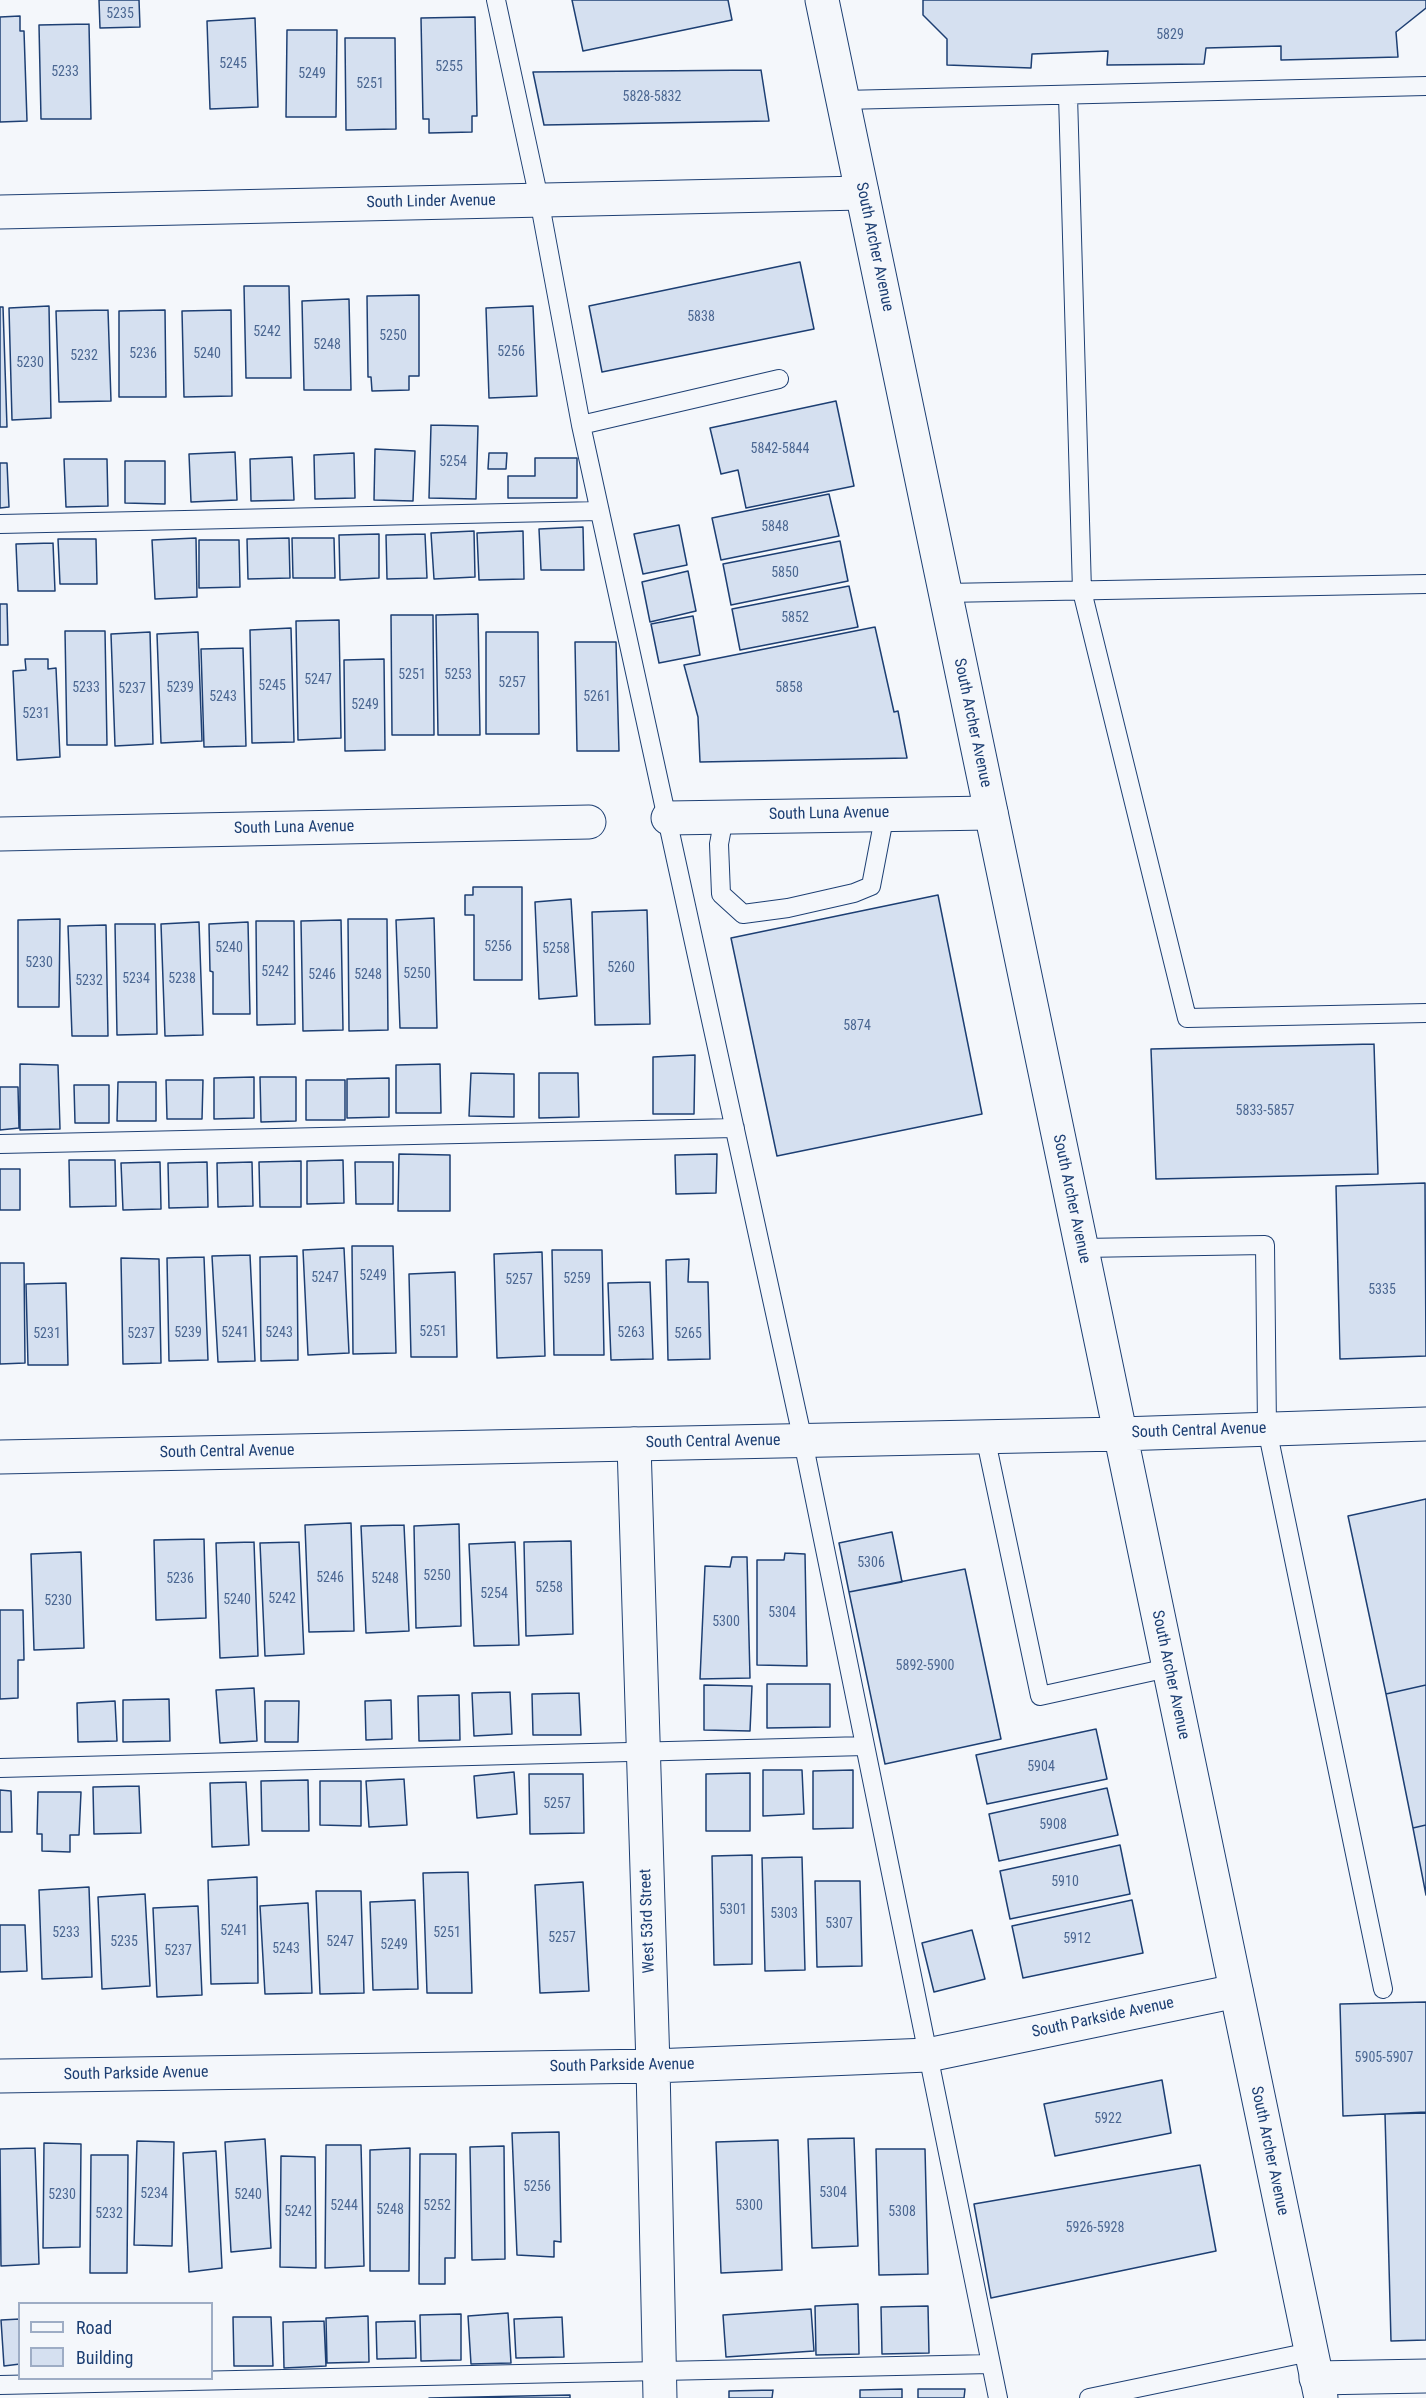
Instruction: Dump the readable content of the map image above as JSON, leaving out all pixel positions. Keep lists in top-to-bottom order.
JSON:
{
  "streets": {
    "street": [
      "South Linder Avenue",
      "South Archer Avenue",
      "South Luna Avenue",
      "South Central Avenue",
      "West 53rd Street",
      "South Parkside Avenue"
    ]
  },
  "crossings": [
    ["South Linder Avenue", "South Archer Avenue"],
    ["South Archer Avenue", "South Luna Avenue"],
    ["South Archer Avenue", "South Central Avenue"],
    ["South Archer Avenue", "South Parkside Avenue"],
    ["South Central Avenue", "West 53rd Street"],
    ["West 53rd Street", "South Parkside Avenue"]
  ],
  "house_numbers": [
    "5235",
    "5829",
    "5245",
    "5255",
    "5233",
    "5249",
    "5251",
    "5828-5832",
    "5838",
    "5242",
    "5250",
    "5248",
    "5256",
    "5236",
    "5240",
    "5232",
    "5230",
    "5842-5844",
    "5254",
    "5848",
    "5850",
    "5852",
    "5251",
    "5253",
    "5247",
    "5257",
    "5245",
    "5233",
    "5239",
    "5858",
    "5237",
    "5243",
    "5261",
    "5249",
    "5231",
    "5256",
    "5240",
    "5258",
    "5230",
    "5260",
    "5242",
    "5250",
    "5246",
    "5248",
    "5234",
    "5238",
    "5232",
    "5874",
    "5833-5857",
    "5249",
    "5247",
    "5259",
    "5257",
    "5335",
    "5251",
    "5239",
    "5241",
    "5243",
    "5263",
    "5231",
    "5237",
    "5265",
    "5306",
    "5250",
    "5246",
    "5236",
    "5248",
    "5258",
    "5254",
    "5242",
    "5240",
    "5230",
    "5304",
    "5300",
    "5892-5900",
    "5904",
    "5257",
    "5908",
    "5910",
    "5301",
    "5303",
    "5307",
    "5241",
    "5233",
    "5251",
    "5257",
    "5912",
    "5235",
    "5247",
    "5249",
    "5243",
    "5237",
    "5905-5907",
    "5922",
    "5256",
    "5304",
    "5234",
    "5230",
    "5240",
    "5244",
    "5252",
    "5300",
    "5248",
    "5242",
    "5308",
    "5232",
    "5926-5928"
  ],
  "legend": ["Road", "Building"]
}
